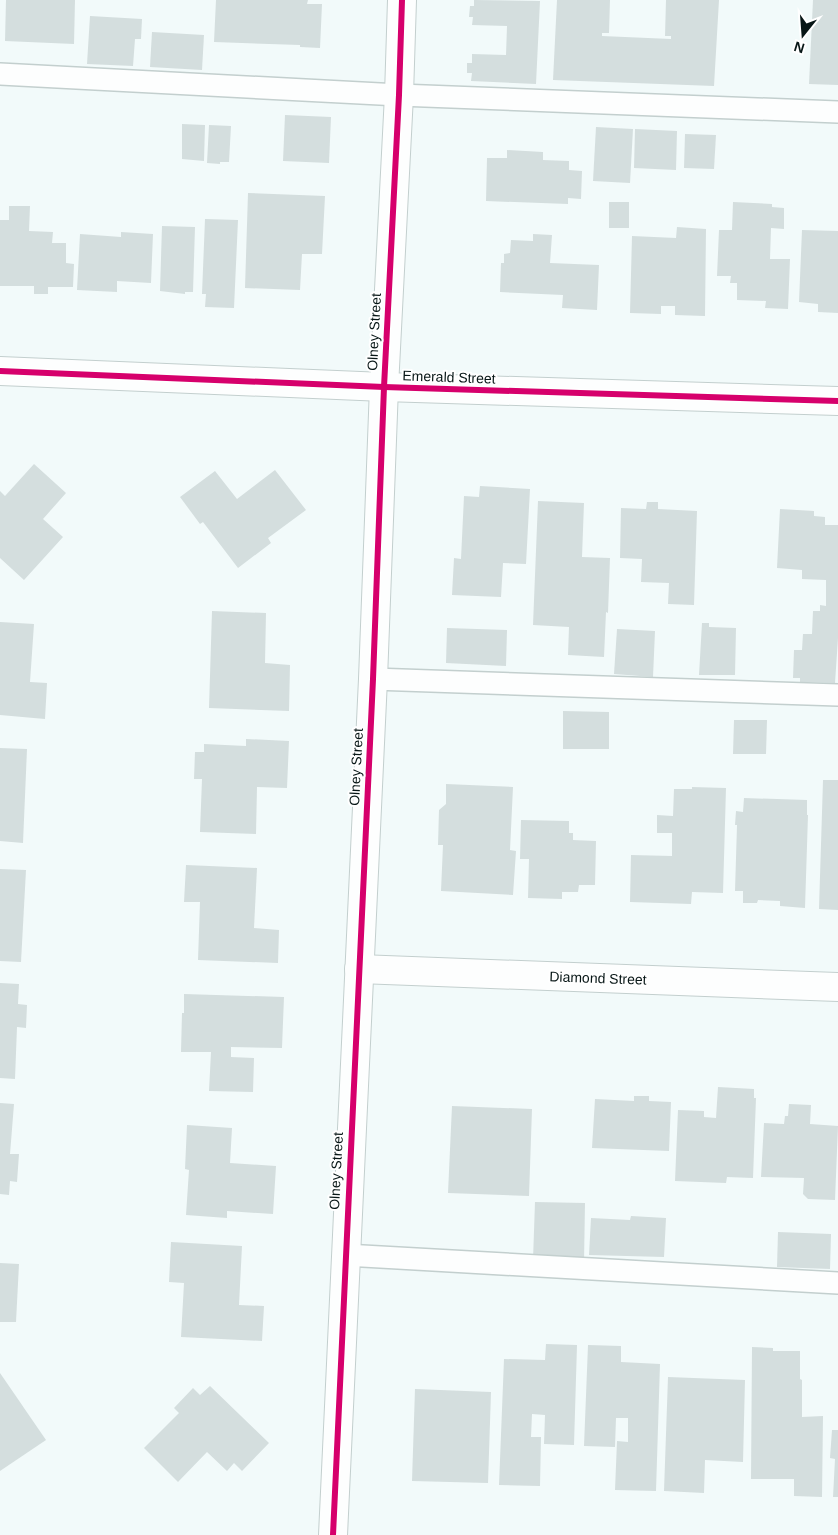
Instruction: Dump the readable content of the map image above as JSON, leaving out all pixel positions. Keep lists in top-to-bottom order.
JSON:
{
  "streets": {
    "street": ["Olney Street", "Emerald Street", "Diamond Street"]
  },
  "crossings": [
    ["Olney Street", "Emerald Street"],
    ["Olney Street", "Diamond Street"]
  ],
  "north": "bottom"
}
